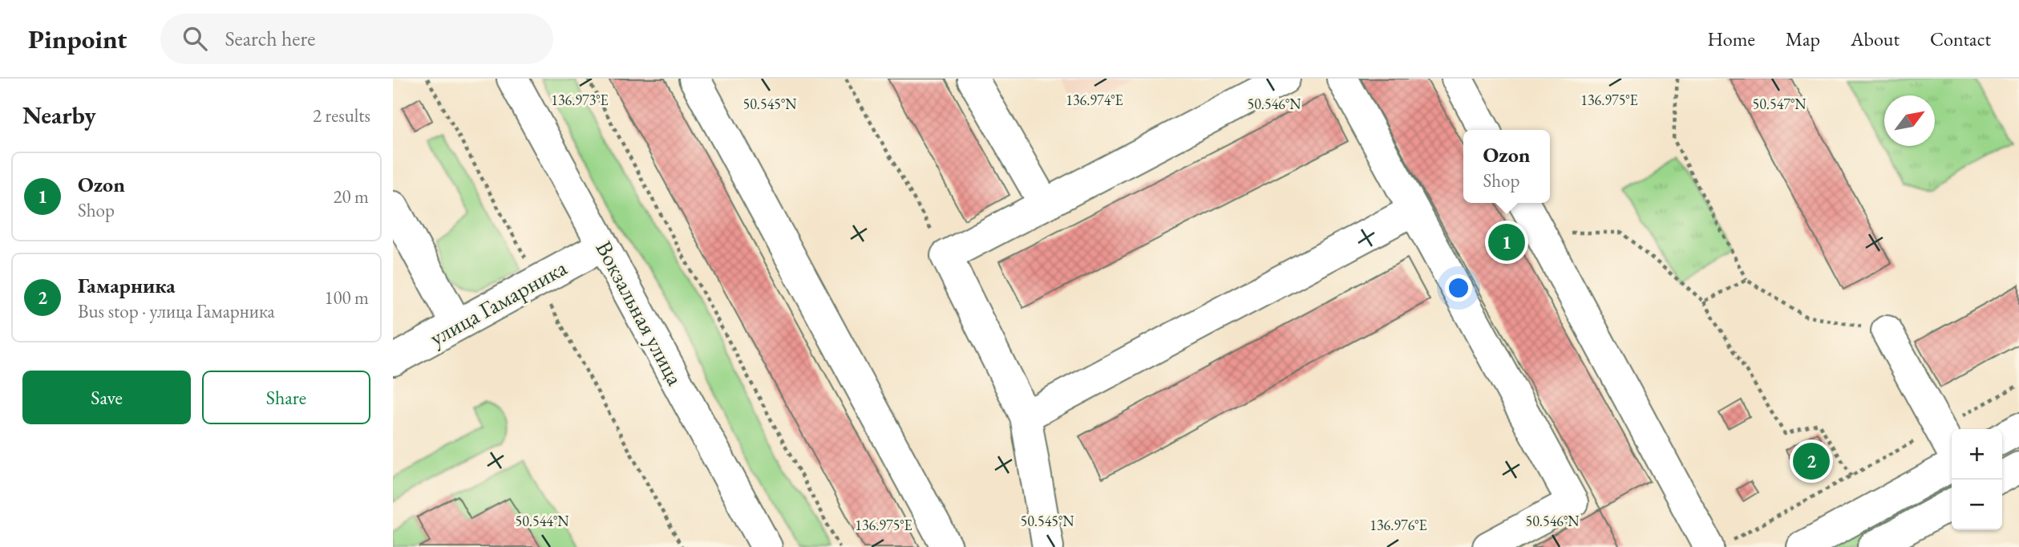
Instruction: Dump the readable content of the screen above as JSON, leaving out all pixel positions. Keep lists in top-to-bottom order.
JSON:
{
  "streets": {
    "street": ["улица Гамарника", "Вокзальная улица"]
  },
  "crossings": [
    ["улица Гамарника", "Вокзальная улица"]
  ],
  "north": "top right",
  "page": {
    "header": "Pinpoint",
    "search": "Search here",
    "nav": [
      "Home",
      "Map",
      "About",
      "Contact"
    ],
    "heading": ["Nearby", "2 results"],
    "popup": ["Ozon", "Shop"],
    "list": [
      {
        "mark": "1",
        "name": "Ozon",
        "note": "Shop",
        "value": "20 m"
      },
      {
        "mark": "2",
        "name": "Гамарника",
        "note": "Bus stop · улица Гамарника",
        "value": "100 m"
      }
    ],
    "pins": ["1", "2"],
    "buttons": ["Save", "Share"],
    "map_buttons": ["+", "−"]
  },
  "coordinates": [
    "136.973°E",
    "136.974°E",
    "136.975°E",
    "50.545°N",
    "50.546°N",
    "50.547°N",
    "50.544°N",
    "136.976°E"
  ]
}
